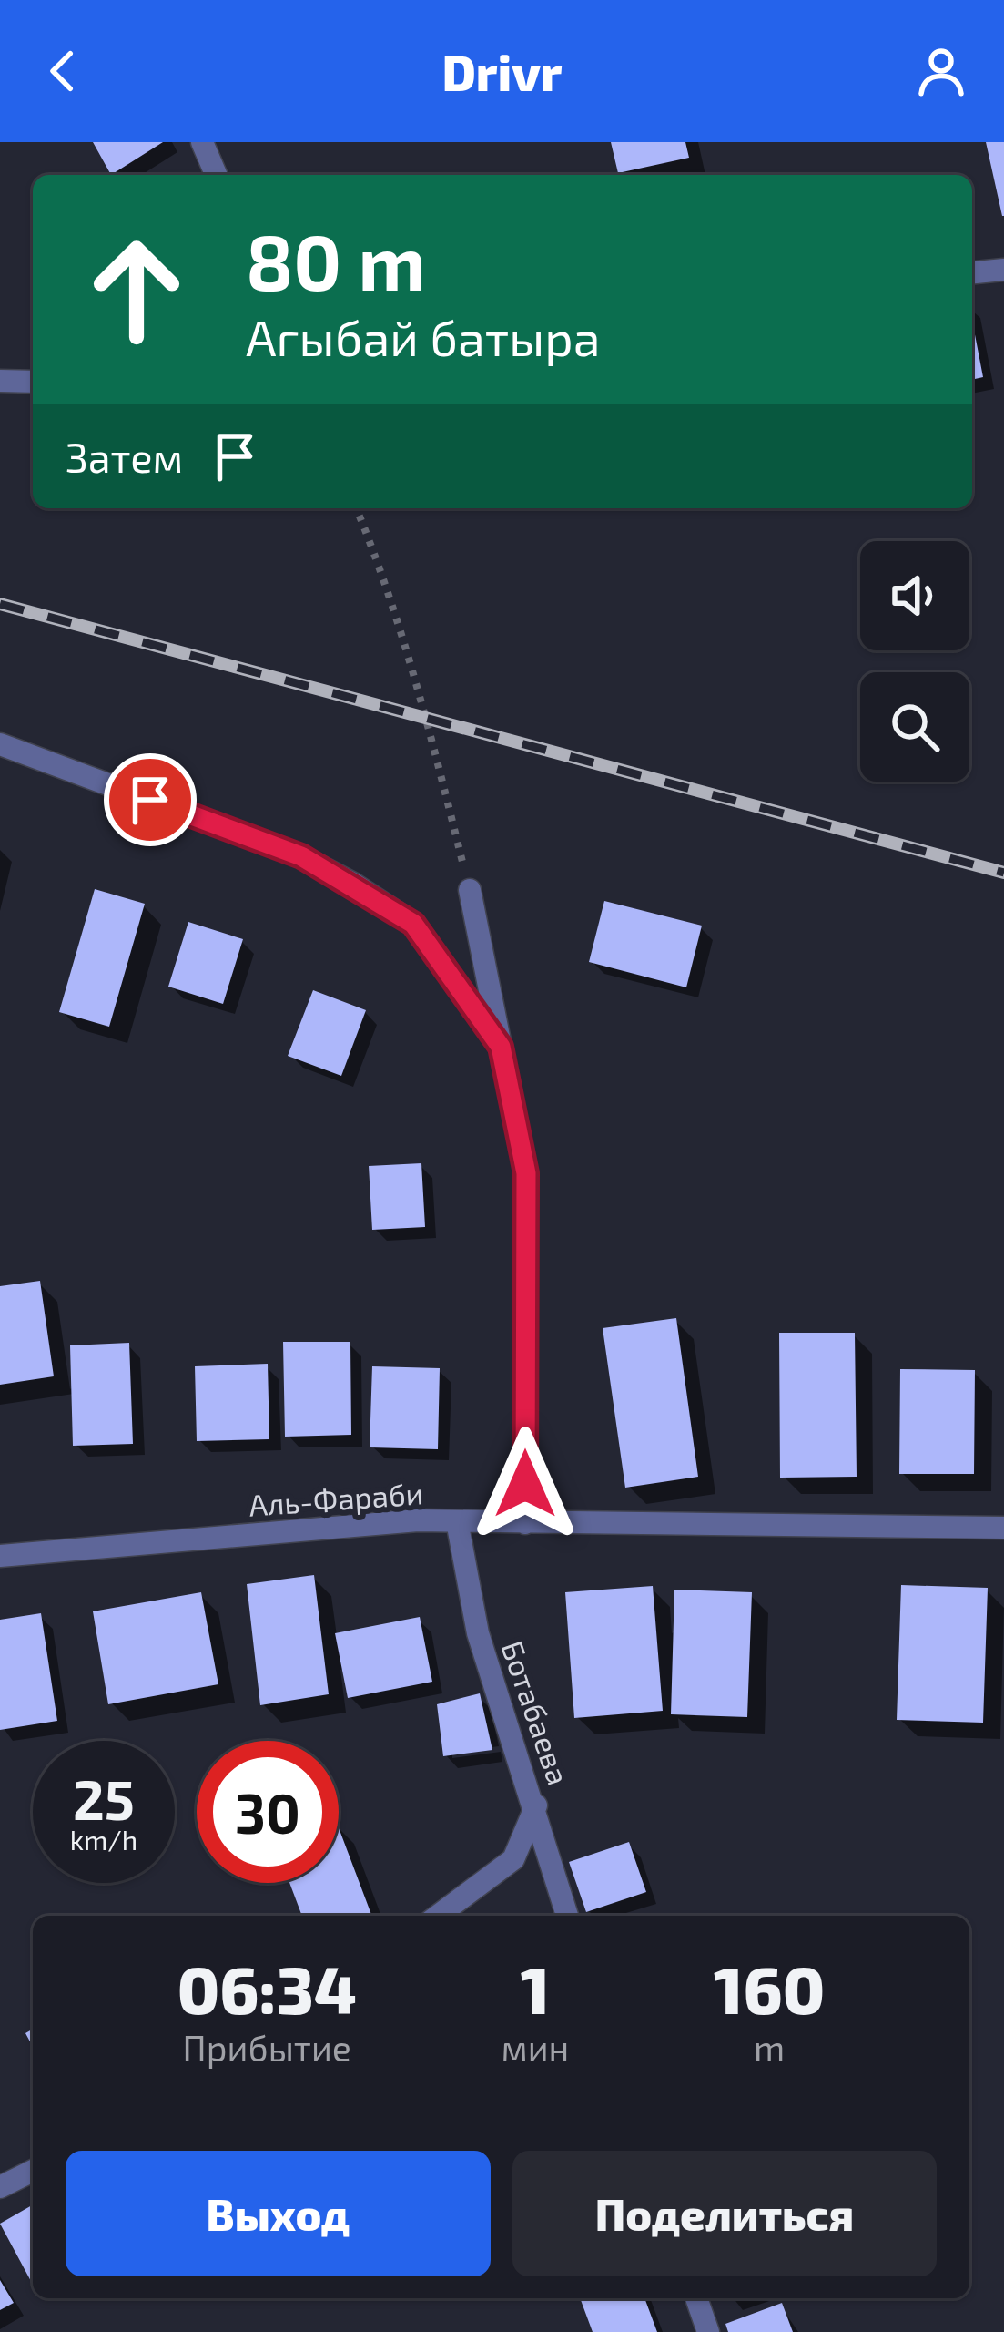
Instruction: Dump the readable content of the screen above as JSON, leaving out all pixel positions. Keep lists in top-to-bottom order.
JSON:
{
  "streets": {
    "street": ["Аль-Фараби", "Ботабаева"]
  },
  "crossings": [
    ["Аль-Фараби", "Ботабаева"]
  ],
  "page": {
    "header": "Drivr",
    "turn": ["80 m", "Агыбай батыра"],
    "then": "Затем",
    "speed": "25 km/h",
    "limit": "30",
    "eta": [
      "06:34",
      "Прибытие",
      "1",
      "мин",
      "160",
      "m"
    ],
    "buttons": ["Выход", "Поделиться"]
  }
}
